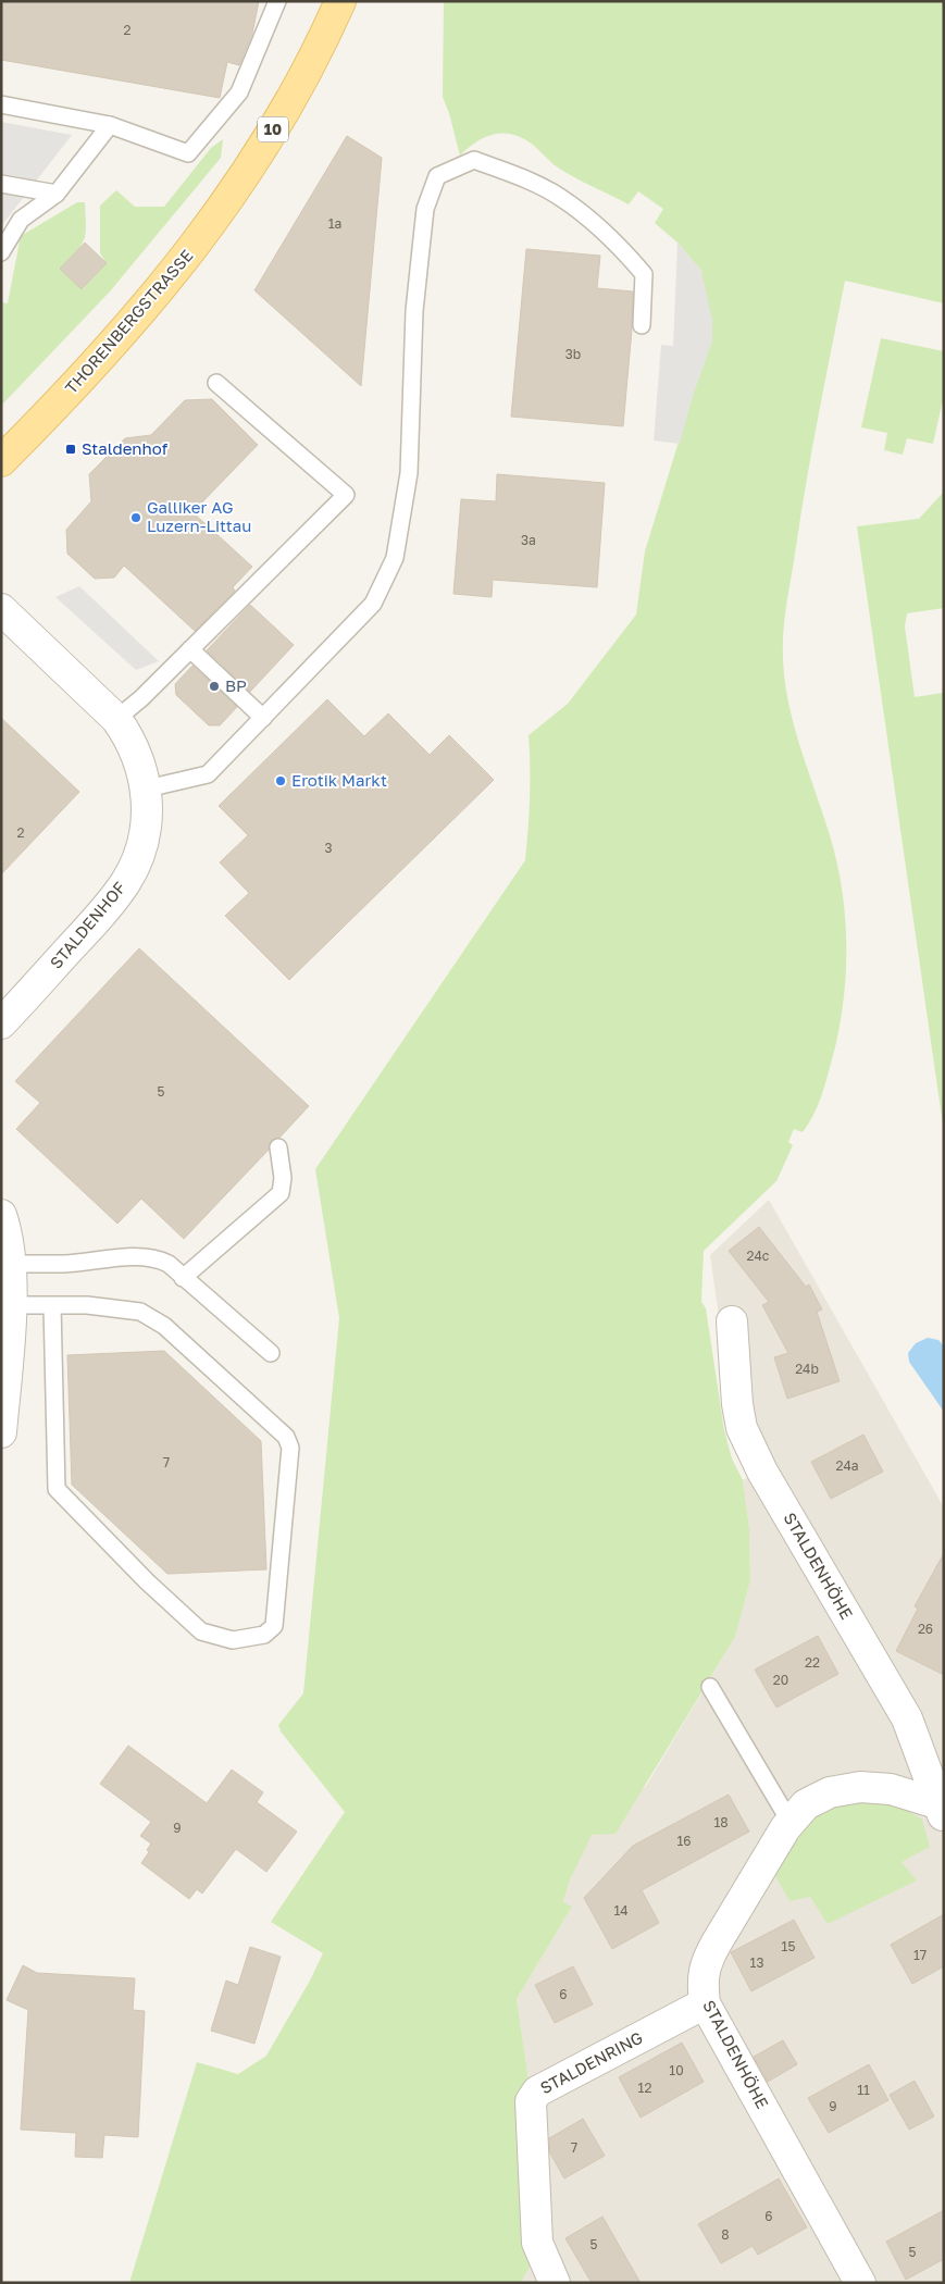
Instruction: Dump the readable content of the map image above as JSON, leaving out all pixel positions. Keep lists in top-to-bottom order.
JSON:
{
  "streets": {
    "main road": ["10", "THORENBERGSTRASSE"],
    "street": ["STALDENHOF", "STALDENHÖHE", "STALDENRING"]
  },
  "crossings": [
    ["STALDENHÖHE", "STALDENRING"]
  ],
  "places": {
    "transit": ["Staldenhof"],
    "other": ["Galliker AG Luzern-Littau", "BP", "Erotik Markt"]
  },
  "house_numbers": [
    "2",
    "1a",
    "3b",
    "3a",
    "2",
    "3",
    "5",
    "24c",
    "24b",
    "7",
    "24a",
    "26",
    "22",
    "20",
    "18",
    "9",
    "16",
    "14",
    "15",
    "17",
    "13",
    "6",
    "10",
    "12",
    "11",
    "9",
    "7",
    "6",
    "8",
    "5",
    "5"
  ]
}
